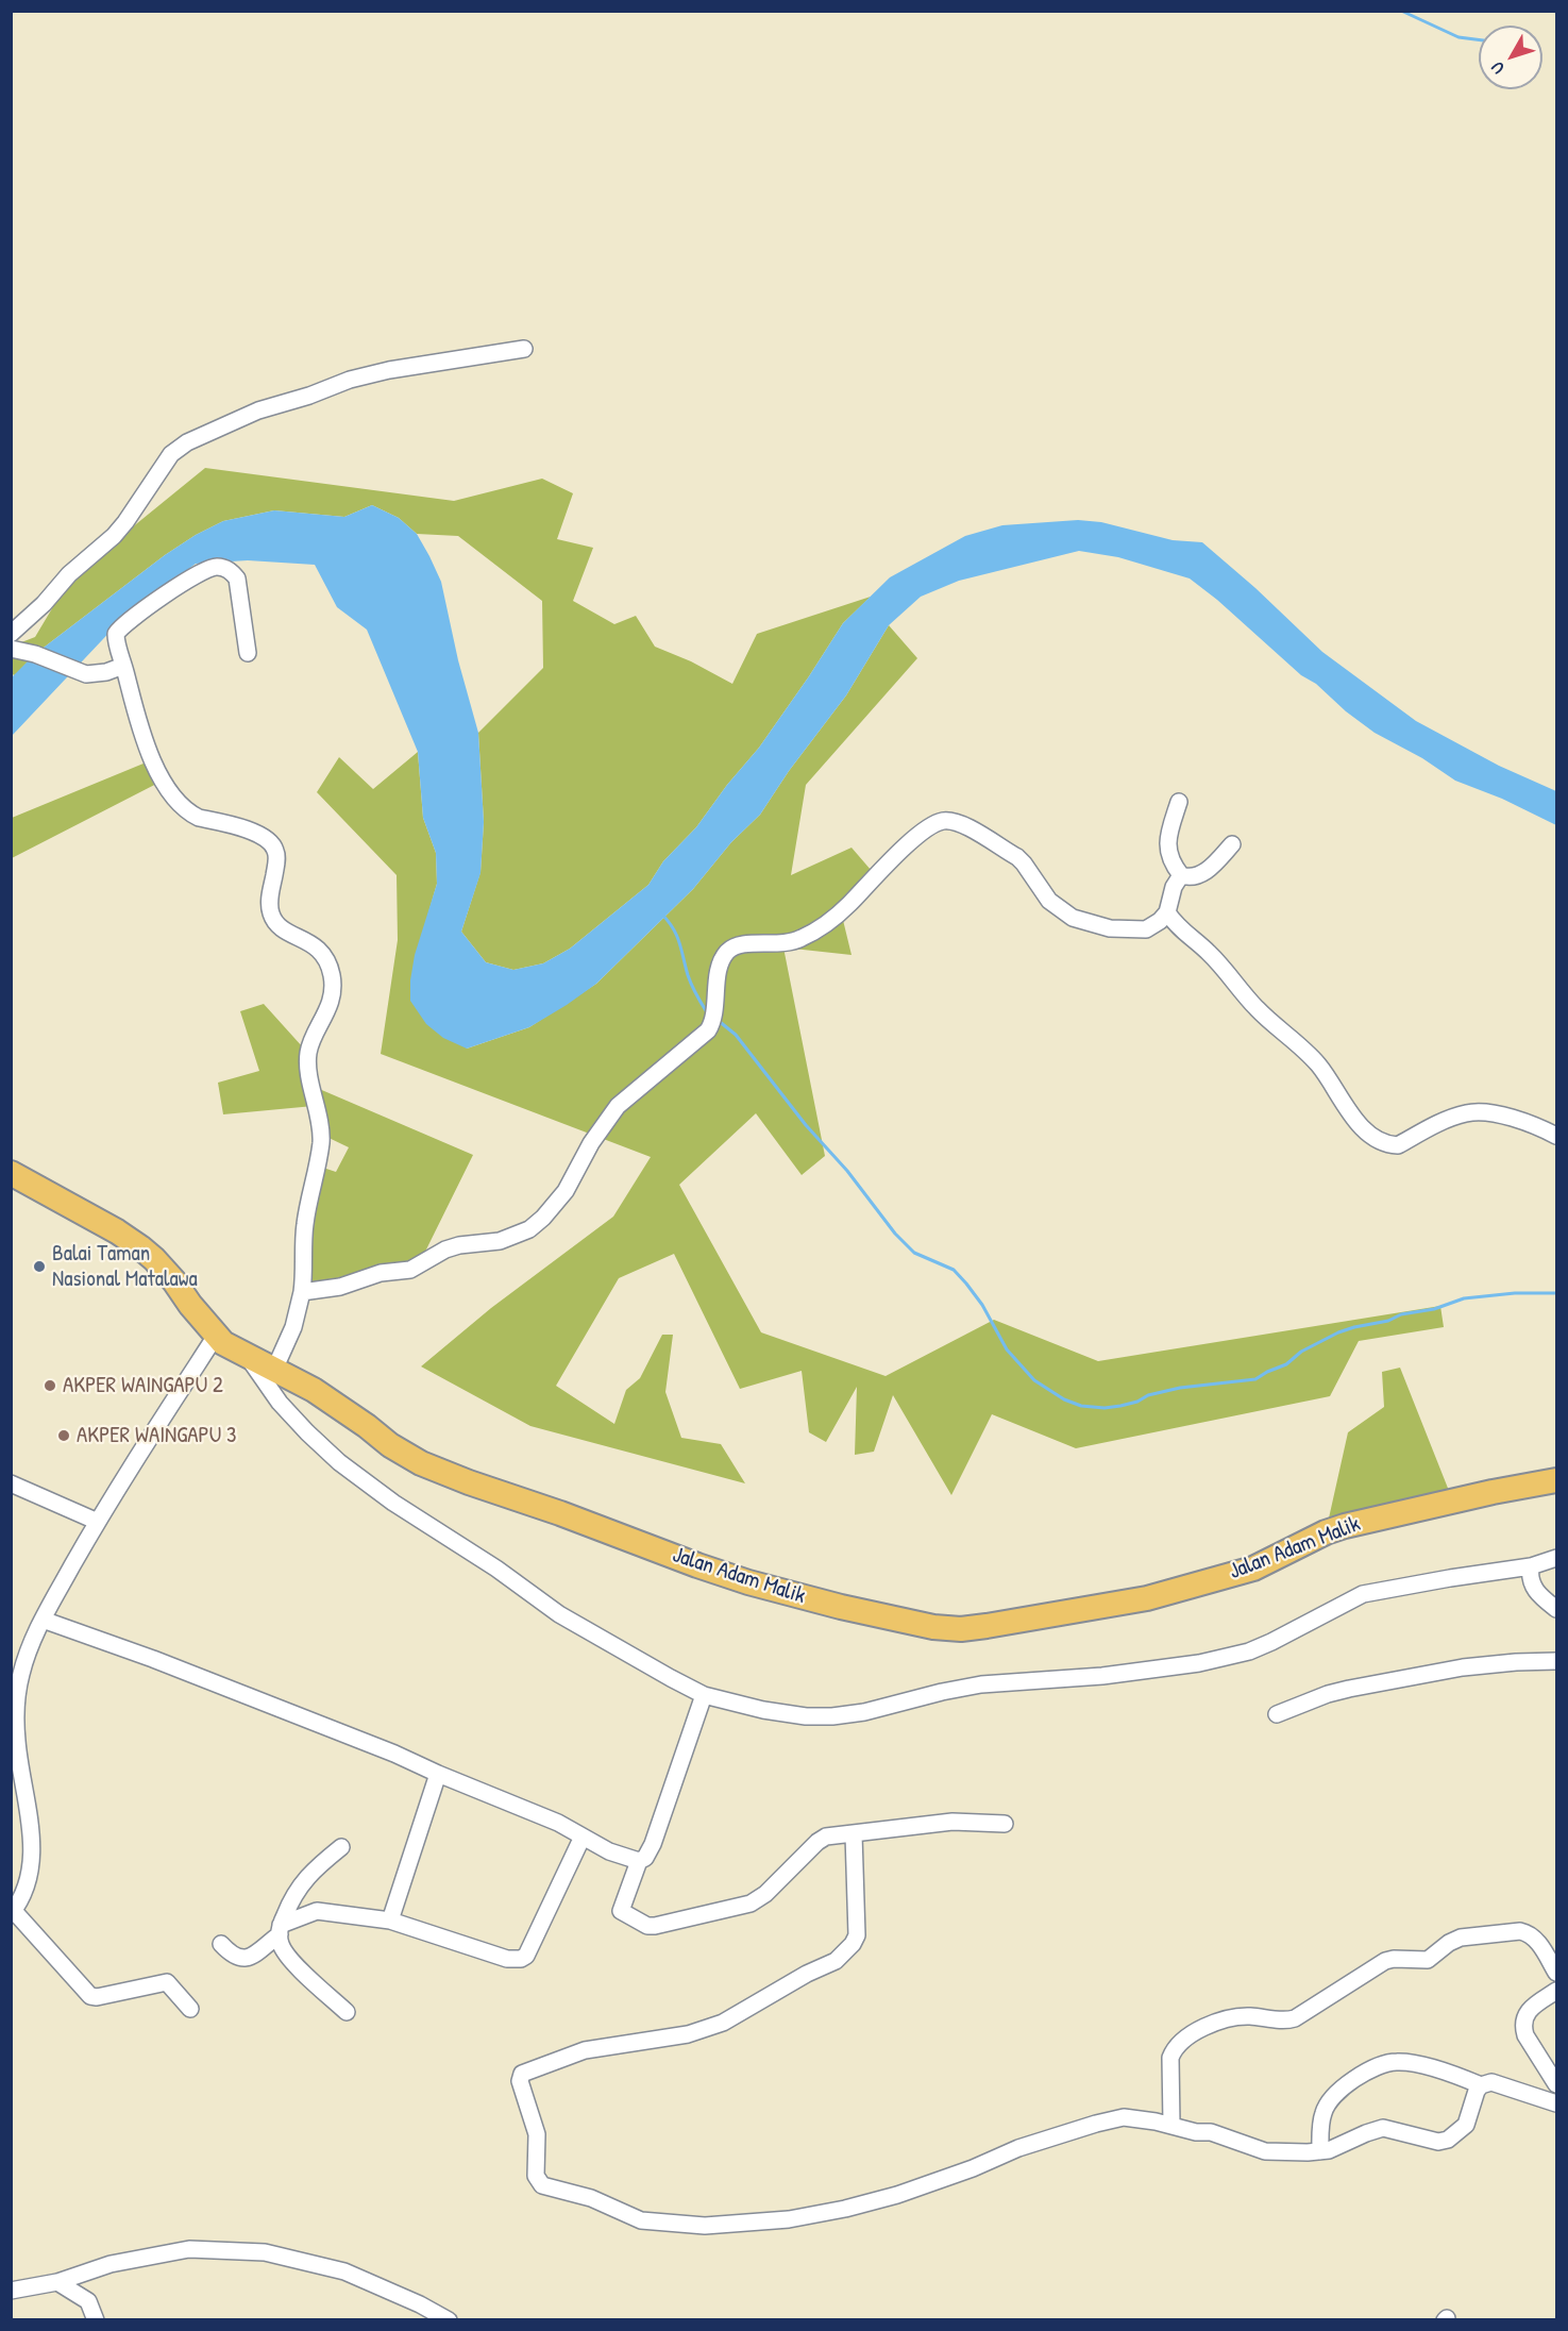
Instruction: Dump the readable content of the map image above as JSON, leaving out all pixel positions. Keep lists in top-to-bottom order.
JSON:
{
  "streets": {
    "highway": ["Jalan Adam Malik"]
  },
  "places": ["Balai Taman Nasional Matalawa", "AKPER WAINGAPU 2", "AKPER WAINGAPU 3"],
  "north": "bottom left"
}
